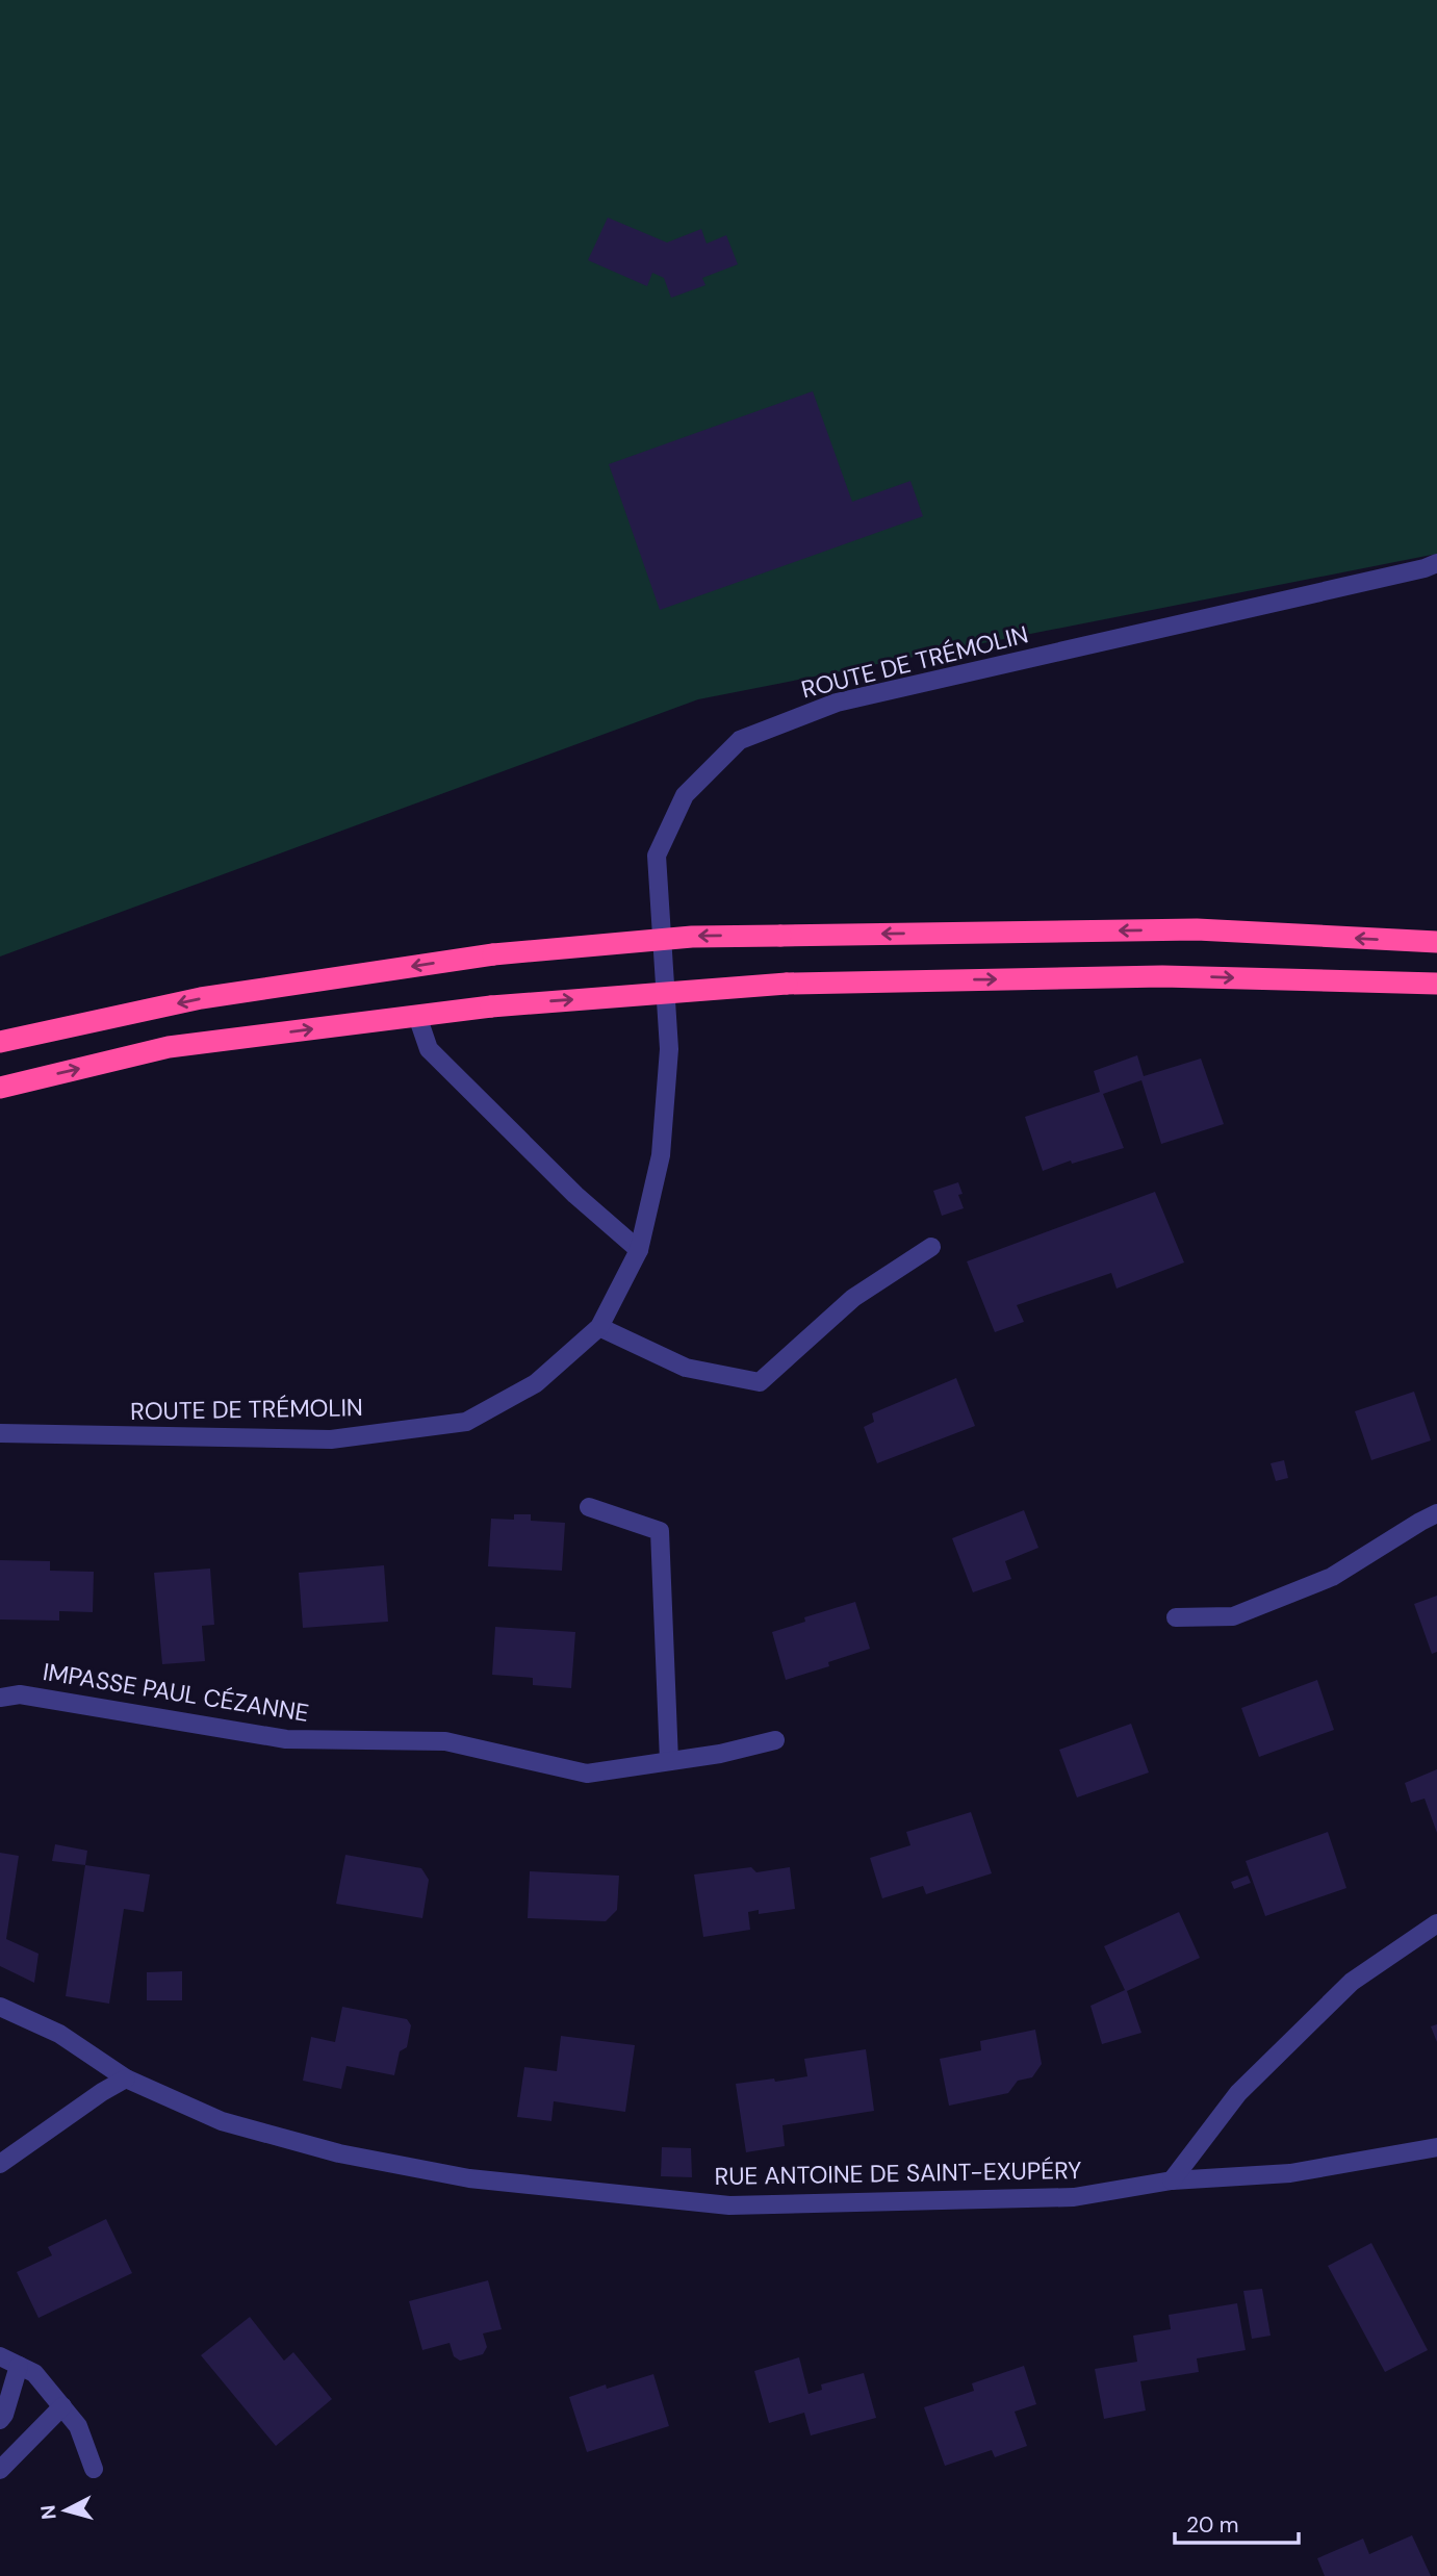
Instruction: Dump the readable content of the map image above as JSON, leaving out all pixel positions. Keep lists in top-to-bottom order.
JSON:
{
  "streets": {
    "street": ["ROUTE DE TRÉMOLIN", "IMPASSE PAUL CÉZANNE", "RUE ANTOINE DE SAINT-EXUPÉRY"]
  },
  "scale_bar": "20 m",
  "north": "left"
}
